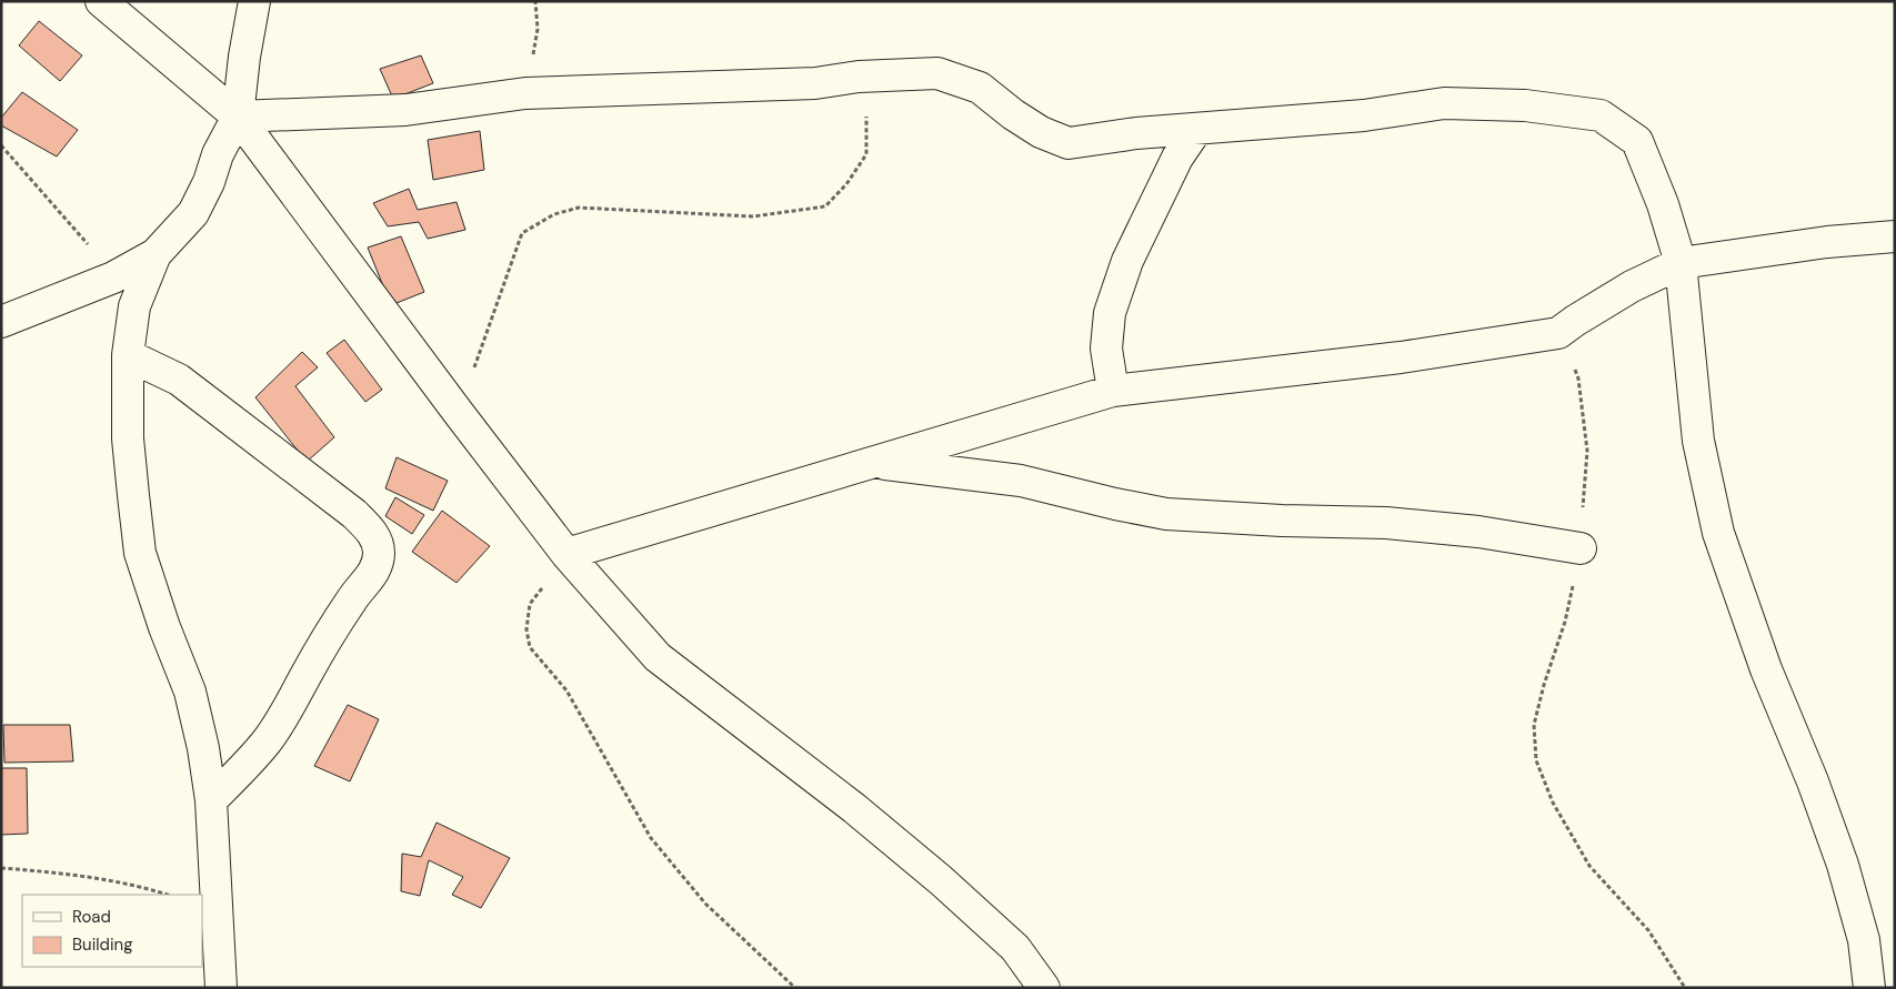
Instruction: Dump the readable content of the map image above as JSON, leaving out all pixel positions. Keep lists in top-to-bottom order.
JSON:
{
  "legend": ["Road", "Building"]
}
